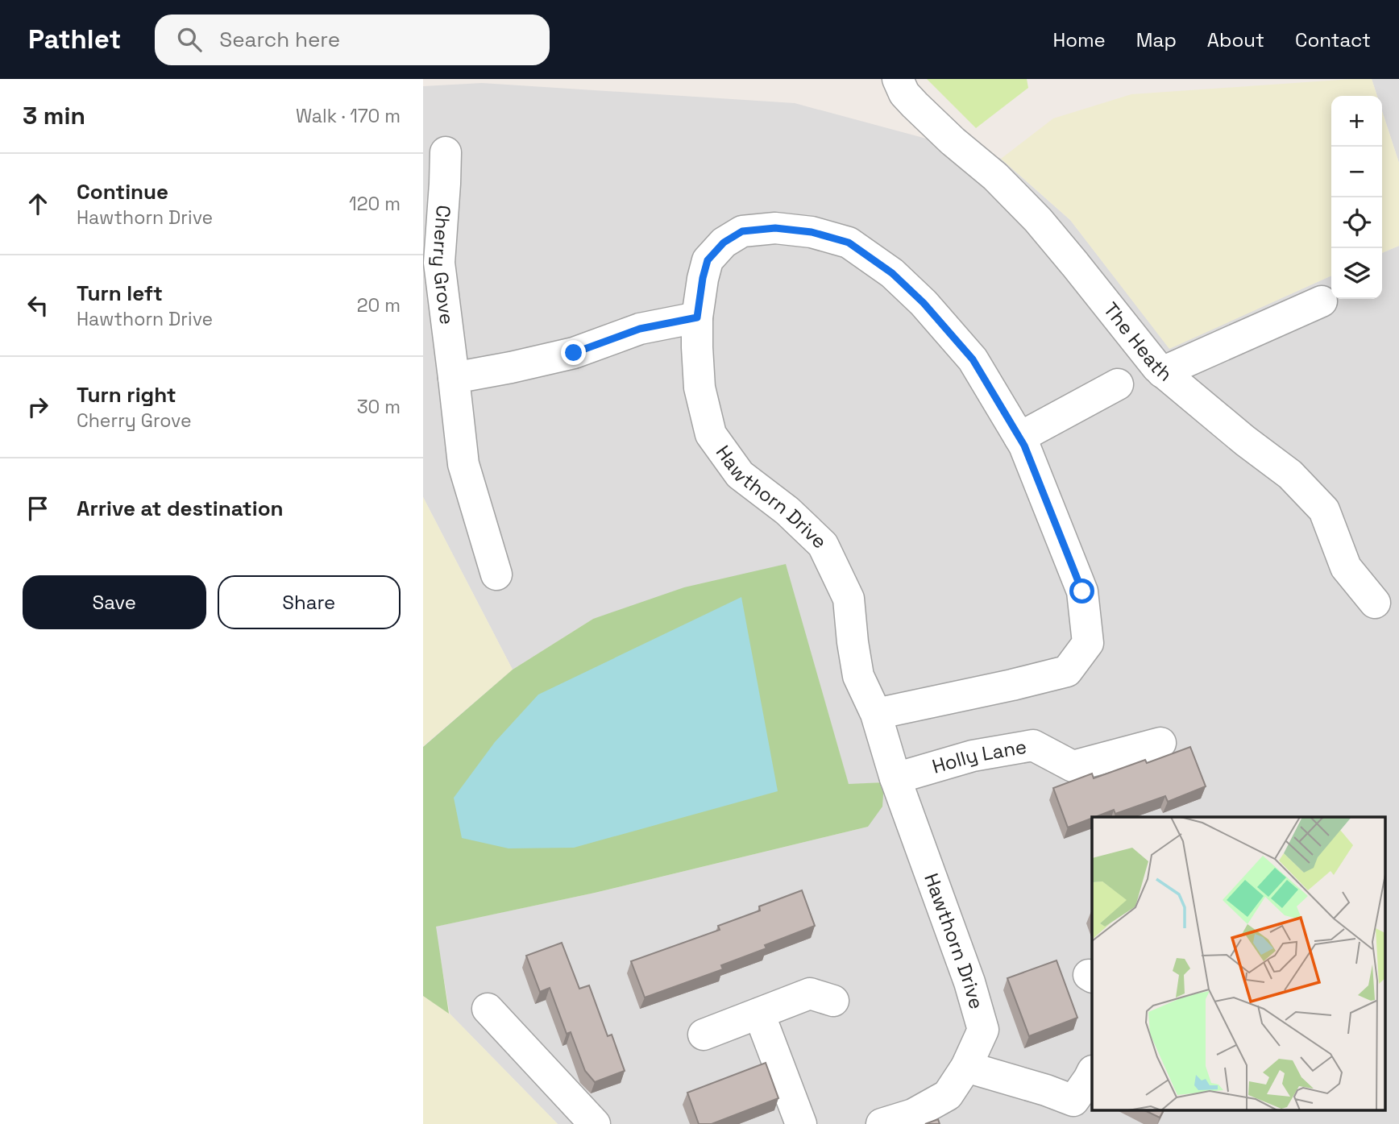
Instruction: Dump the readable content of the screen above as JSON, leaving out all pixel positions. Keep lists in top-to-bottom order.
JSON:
{
  "streets": {
    "street": [
      "Cherry Grove",
      "The Heath",
      "Hawthorn Drive",
      "Holly Lane"
    ]
  },
  "crossings": [
    ["Hawthorn Drive", "Holly Lane"]
  ],
  "page": {
    "header": "Pathlet",
    "search": "Search here",
    "nav": [
      "Home",
      "Map",
      "About",
      "Contact"
    ],
    "heading": ["3 min", "Walk · 170 m"],
    "map_buttons": ["+", "−"],
    "list": [
      ["Continue", "Hawthorn Drive", "120 m"],
      ["Turn left", "Hawthorn Drive", "20 m"],
      ["Turn right", "Cherry Grove", "30 m"],
      "Arrive at destination"
    ],
    "buttons": ["Save", "Share"]
  }
}
